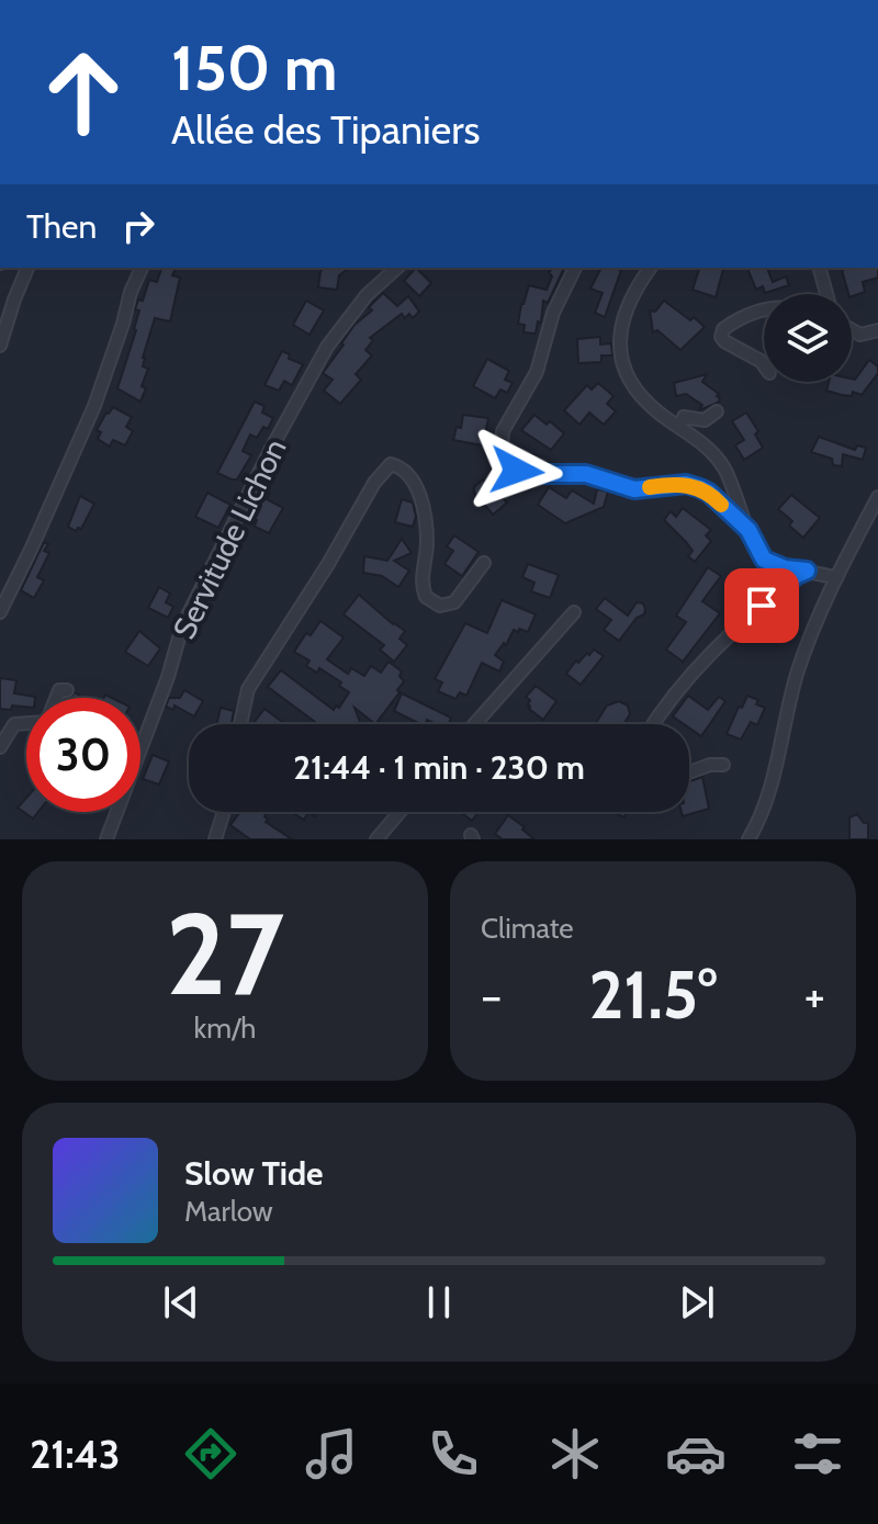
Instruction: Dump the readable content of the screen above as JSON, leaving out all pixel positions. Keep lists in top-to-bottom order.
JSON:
{
  "streets": {
    "street": ["Servitude Lichon"]
  },
  "page": {
    "turn": ["150 m", "Allée des Tipaniers"],
    "then": "Then",
    "limit": "30",
    "trip": "21:44 · 1 min · 230 m",
    "tile": [
      ["27", "km/h"],
      "Climate"
    ],
    "heat": ["−", "21.5°", "+"],
    "song": ["Slow Tide", "Marlow"],
    "tabs": "21:43"
  }
}
